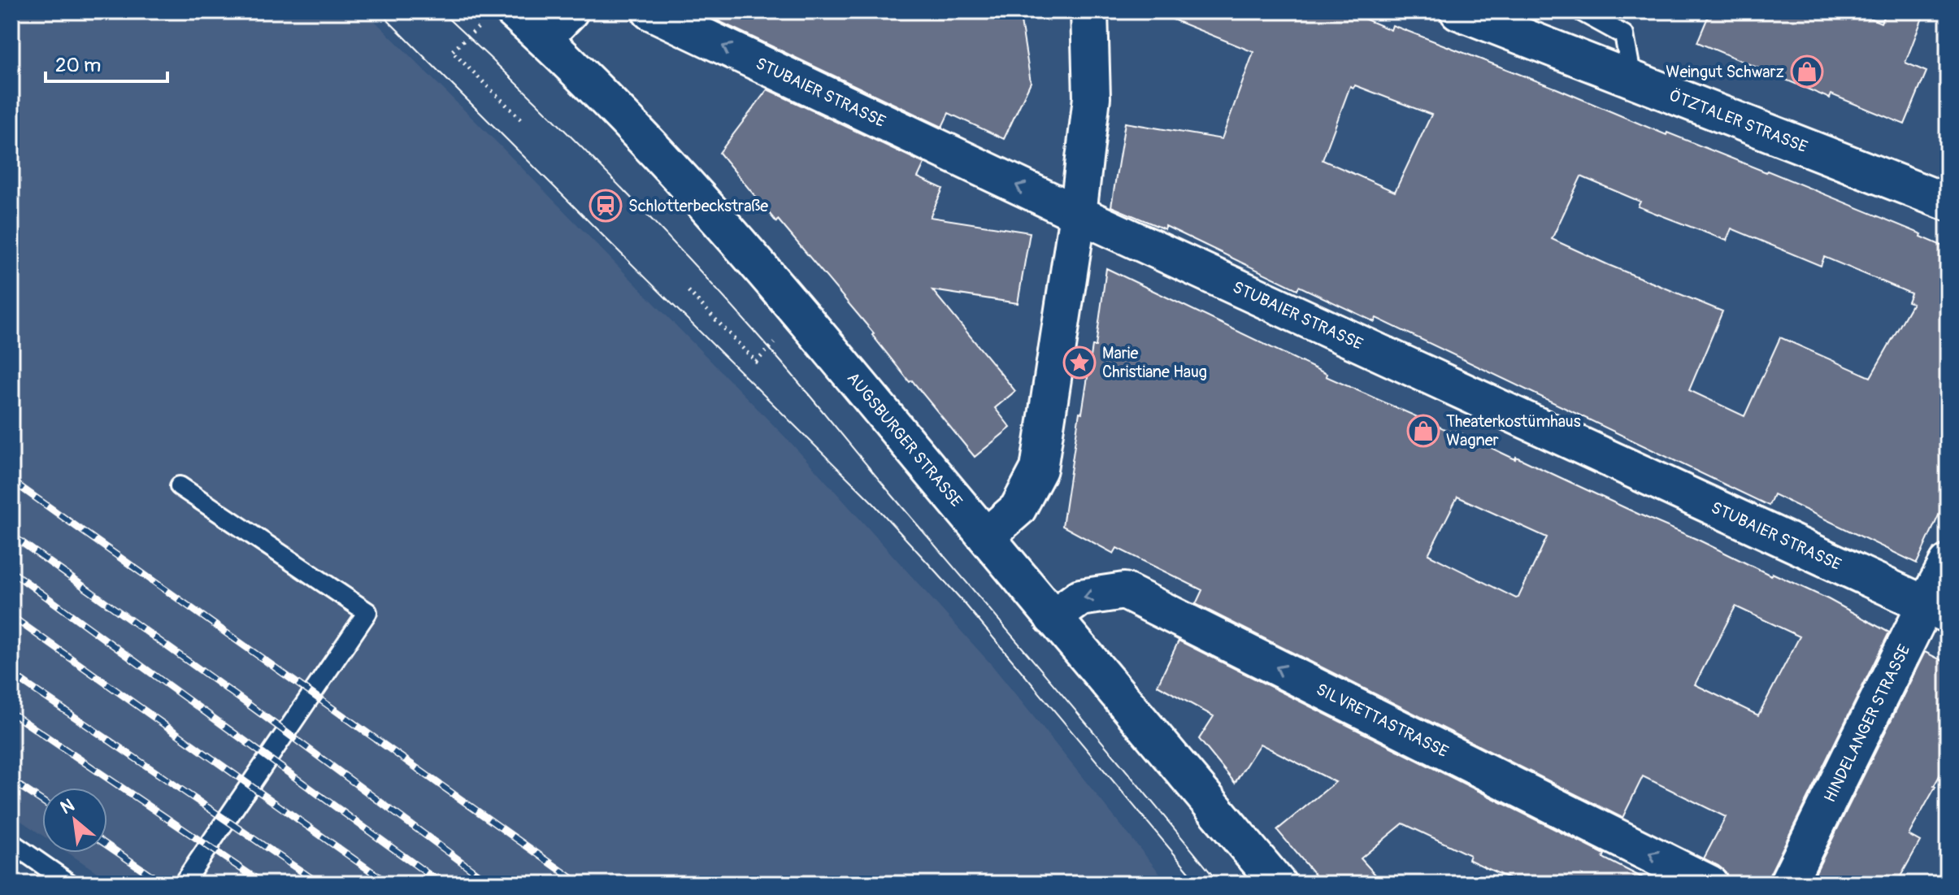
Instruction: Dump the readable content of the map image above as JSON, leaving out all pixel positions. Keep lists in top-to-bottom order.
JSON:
{
  "streets": {
    "street": [
      "STUBAIER STRASSE",
      "ÖTZTALER STRASSE",
      "AUGSBURGER STRASSE",
      "SILVRETTASTRASSE",
      "HINDELANGER STRASSE"
    ]
  },
  "crossings": [
    ["STUBAIER STRASSE", "HINDELANGER STRASSE"],
    ["AUGSBURGER STRASSE", "SILVRETTASTRASSE"]
  ],
  "one_way": ["SILVRETTASTRASSE"],
  "places": {
    "shop": ["Weingut Schwarz", "Theaterkostümhaus Wagner"],
    "station": ["Schlotterbeckstraße"],
    "place": ["Marie Christiane Haug"]
  },
  "scale_bar": "20 m",
  "north": "top left"
}
